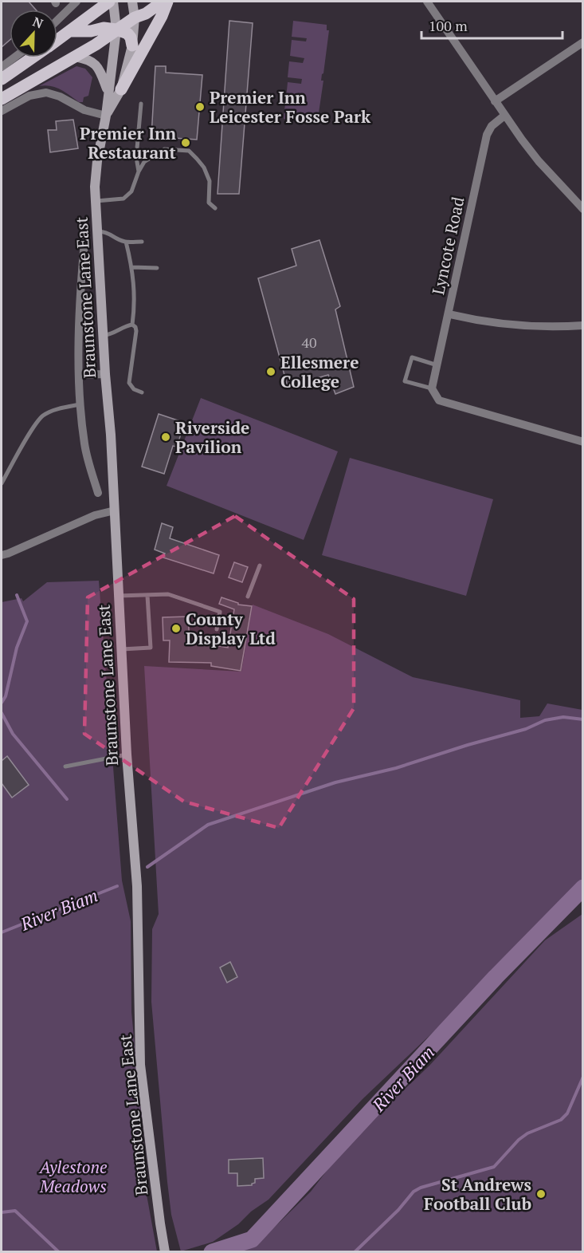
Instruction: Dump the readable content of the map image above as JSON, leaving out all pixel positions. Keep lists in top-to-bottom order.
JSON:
{
  "streets": {
    "street": ["Lyncote Road", "Braunstone Lane East"]
  },
  "water": ["River Biam"],
  "parks": ["Aylestone Meadows"],
  "places": [
    "Premier Inn Leicester Fosse Park",
    "Premier Inn Restaurant",
    "Ellesmere College",
    "Riverside Pavilion",
    "County Display Ltd",
    "St Andrews Football Club"
  ],
  "house_numbers": ["40"],
  "scale_bar": "100 m",
  "north": "top"
}
